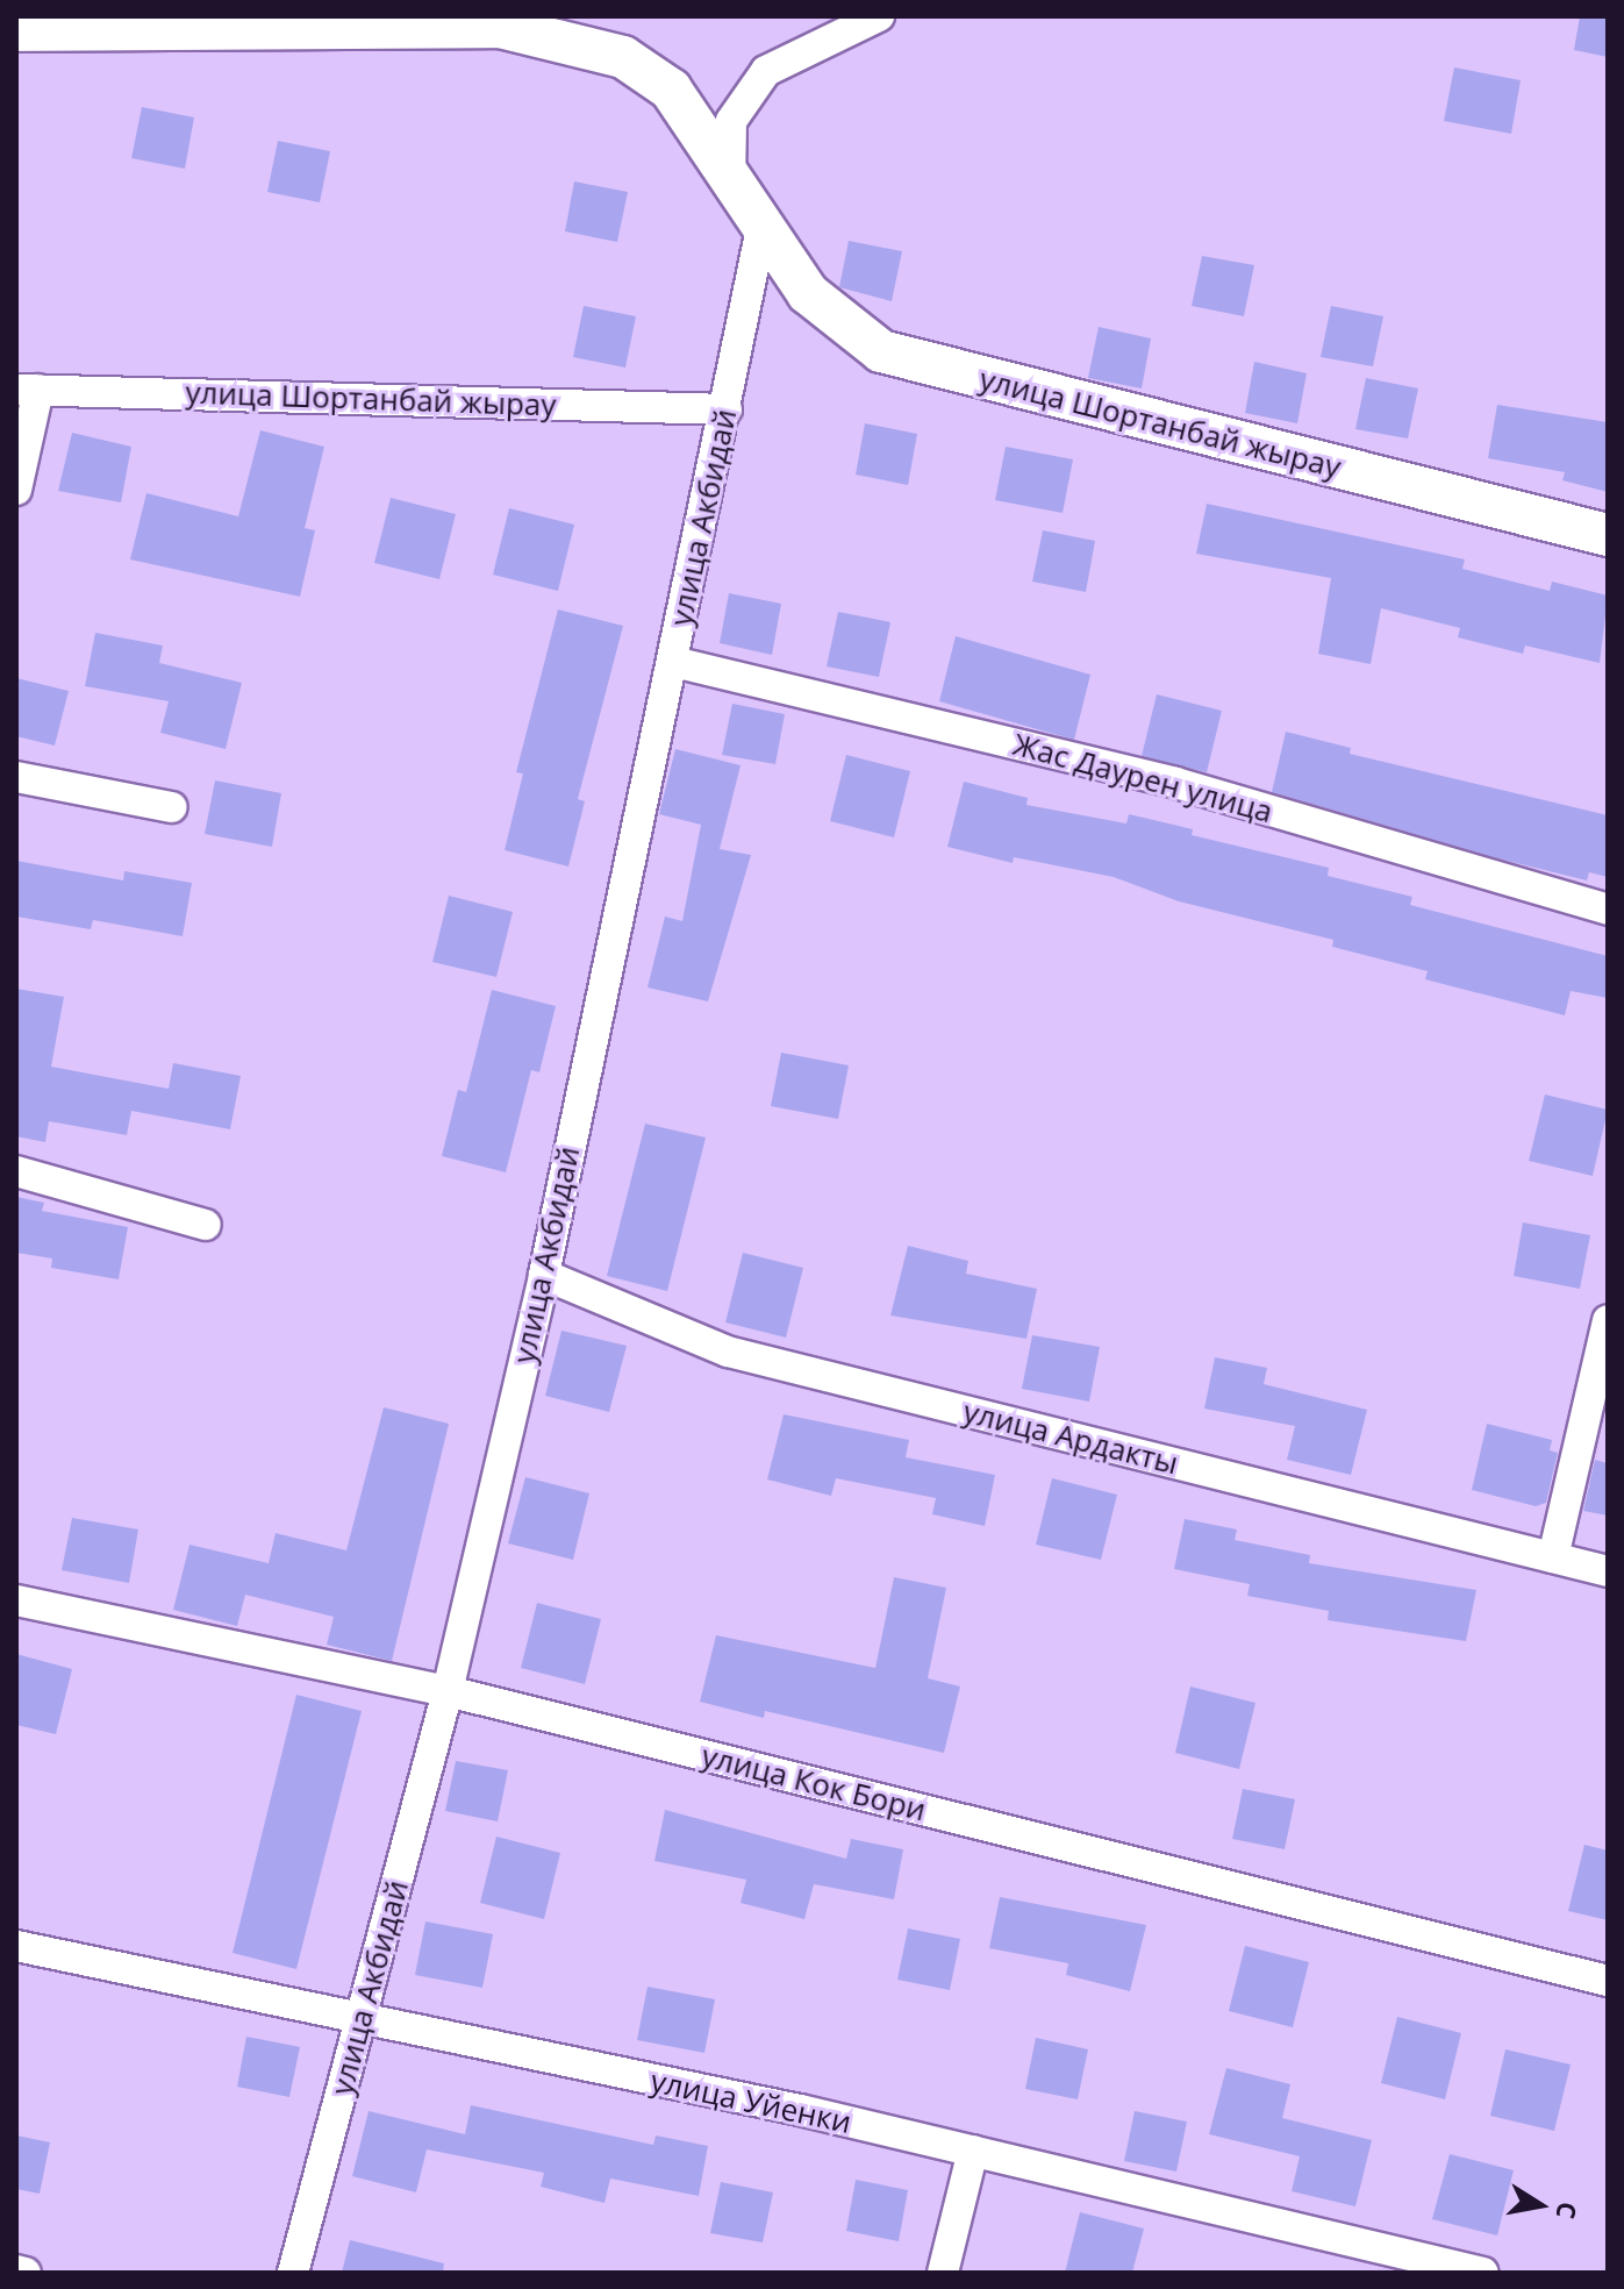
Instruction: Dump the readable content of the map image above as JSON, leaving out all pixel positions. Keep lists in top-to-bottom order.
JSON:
{
  "streets": {
    "street": [
      "улица Шортанбай жырау",
      "улица Акбидай",
      "Жас Даурен улица",
      "улица Ардакты",
      "улица Кок Бори",
      "улица Уйенки"
    ]
  },
  "crossings": [
    ["улица Шортанбай жырау", "улица Акбидай"],
    ["улица Акбидай", "Жас Даурен улица"],
    ["улица Акбидай", "улица Ардакты"],
    ["улица Акбидай", "улица Кок Бори"],
    ["улица Акбидай", "улица Уйенки"]
  ],
  "north": "right"
}
